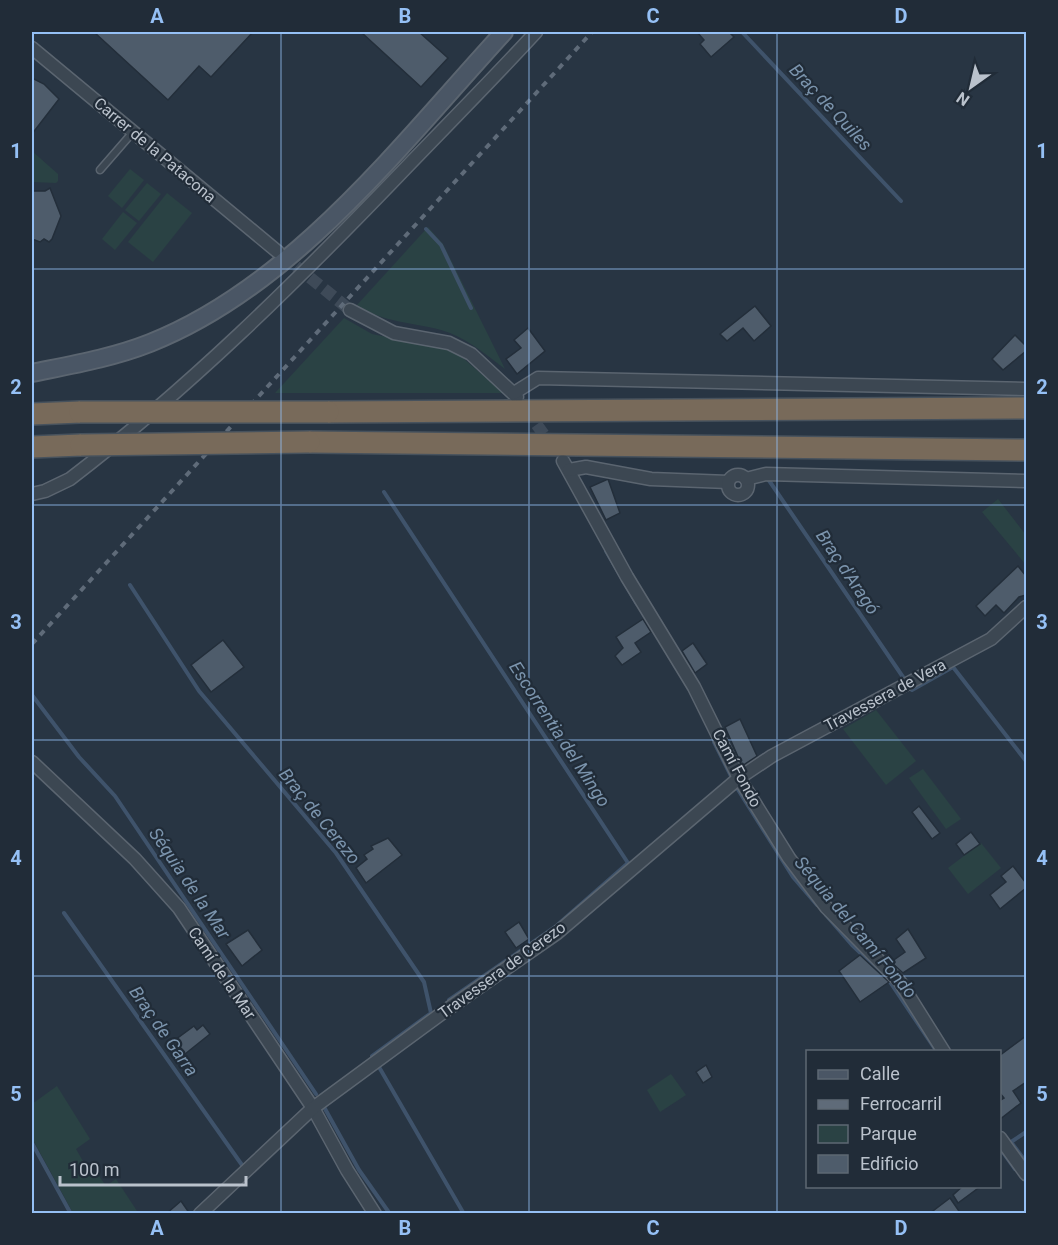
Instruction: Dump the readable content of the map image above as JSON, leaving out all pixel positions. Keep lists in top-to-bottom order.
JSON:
{
  "streets": {
    "street": [
      "Carrer de la Patacona",
      "Travessera de Vera",
      "Camí Fondo",
      "Travessera de Cerezo",
      "Camí de la Mar"
    ]
  },
  "crossings": [
    ["Travessera de Vera", "Camí Fondo"],
    ["Travessera de Vera", "Travessera de Cerezo"],
    ["Camí Fondo", "Travessera de Cerezo"],
    ["Travessera de Cerezo", "Camí de la Mar"]
  ],
  "water": [
    "Braç de Quiles",
    "Braç d'Aragó",
    "Escorrentia del Mingo",
    "Braç de Cerezo",
    "Séquia de la Mar",
    "Séquia del Camí Fondo",
    "Braç de Garra"
  ],
  "legend": [
    "Calle",
    "Ferrocarril",
    "Parque",
    "Edificio"
  ],
  "scale_bar": "100 m",
  "north": "bottom left",
  "grid": {
    "columns": [
      "A",
      "B",
      "C",
      "D"
    ],
    "rows": [
      "1",
      "2",
      "3",
      "4",
      "5"
    ]
  }
}
